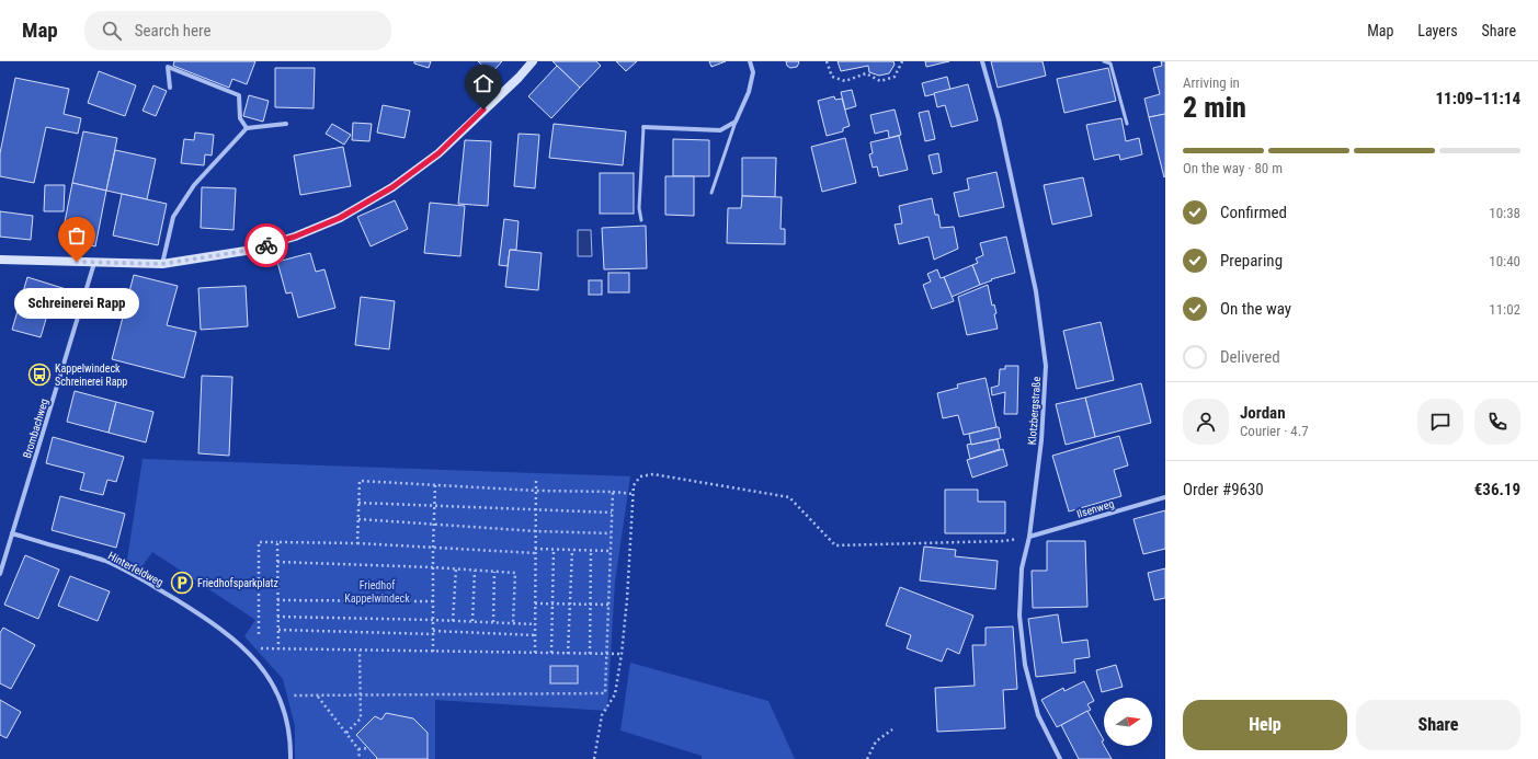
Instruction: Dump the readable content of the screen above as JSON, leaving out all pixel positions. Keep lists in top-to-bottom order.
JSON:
{
  "streets": {
    "street": [
      "Klotzbergstraße",
      "Brombachweg",
      "Ilsenweg",
      "Hinterfeldweg"
    ]
  },
  "crossings": [
    ["Klotzbergstraße", "Ilsenweg"],
    ["Brombachweg", "Hinterfeldweg"]
  ],
  "parks": ["Friedhof Kappelwindeck"],
  "places": {
    "other": ["Schreinerei Rapp"],
    "bus stop": ["Kappelwindeck Schreinerei Rapp"],
    "parking": ["Friedhofsparkplatz"]
  },
  "north": "right",
  "page": {
    "header": "Map",
    "search": "Search here",
    "nav": ["Map", "Layers", "Share"],
    "heading": ["2 min", "Arriving in", "11:09–11:14"],
    "panel": [
      "Jordan",
      "Courier · 4.7",
      "Order #9630",
      "€36.19"
    ],
    "bar": "On the way · 80 m",
    "list": [
      ["Confirmed", "10:38"],
      ["Preparing", "10:40"],
      ["On the way", "11:02"],
      "Delivered"
    ],
    "bubble": "Schreinerei Rapp",
    "buttons": ["Help", "Share"]
  }
}
